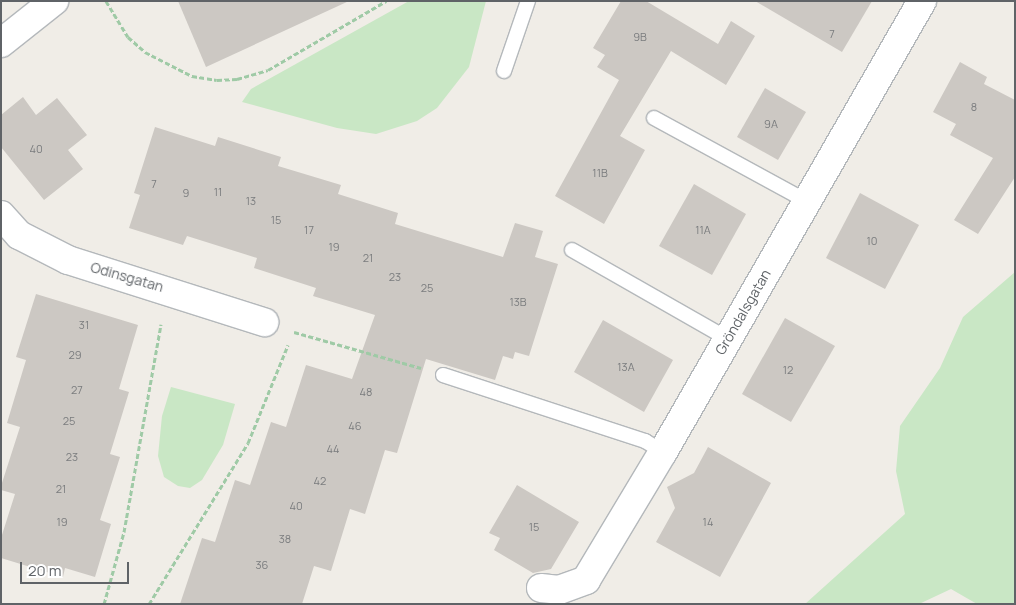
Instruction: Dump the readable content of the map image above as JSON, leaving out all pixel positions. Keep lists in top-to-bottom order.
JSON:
{
  "streets": {
    "street": ["Odinsgatan", "Gröndalsgatan"]
  },
  "house_numbers": [
    "7",
    "9B",
    "8",
    "9A",
    "40",
    "11B",
    "7",
    "11",
    "9",
    "13",
    "15",
    "17",
    "11A",
    "10",
    "19",
    "21",
    "23",
    "25",
    "13B",
    "31",
    "29",
    "13A",
    "12",
    "27",
    "48",
    "25",
    "46",
    "44",
    "23",
    "42",
    "21",
    "40",
    "19",
    "14",
    "15",
    "38",
    "36"
  ],
  "scale_bar": "20 m"
}
